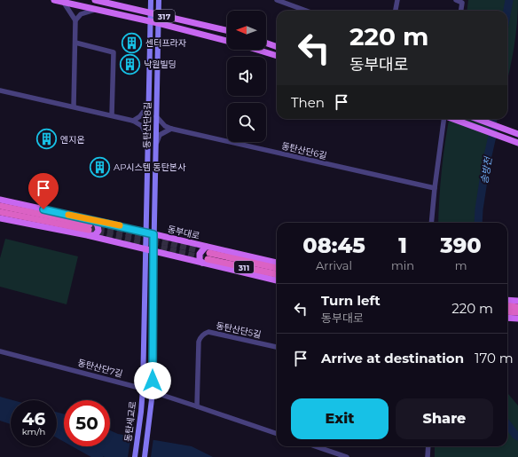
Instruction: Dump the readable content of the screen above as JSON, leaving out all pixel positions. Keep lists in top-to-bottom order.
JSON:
{
  "streets": {
    "highway": ["동부대로", "311"],
    "main road": ["317", "동탄산단8길", "동탄세교로"],
    "street": ["동탄산단6길", "동탄산단5길", "동탄산단7길"]
  },
  "crossings": [
    ["317", "동탄산단8길"],
    ["동탄산단8길", "동부대로"],
    ["동탄산단7길", "동탄세교로"]
  ],
  "water": ["송방천"],
  "places": {
    "building": [
      "센터프라자",
      "낙원빌딩",
      "엔지온",
      "AP시스템 동탄본사"
    ]
  },
  "north": "left",
  "page": {
    "turn": ["220 m", "동부대로"],
    "then": "Then",
    "eta": [
      "08:45",
      "Arrival",
      "1",
      "min",
      "390",
      "m"
    ],
    "list": [
      {
        "name": "Turn left",
        "note": "동부대로",
        "value": "220 m"
      },
      {
        "name": "Arrive at destination",
        "value": "170 m"
      }
    ],
    "buttons": ["Exit", "Share"],
    "speed": "46 km/h",
    "limit": "50"
  }
}
